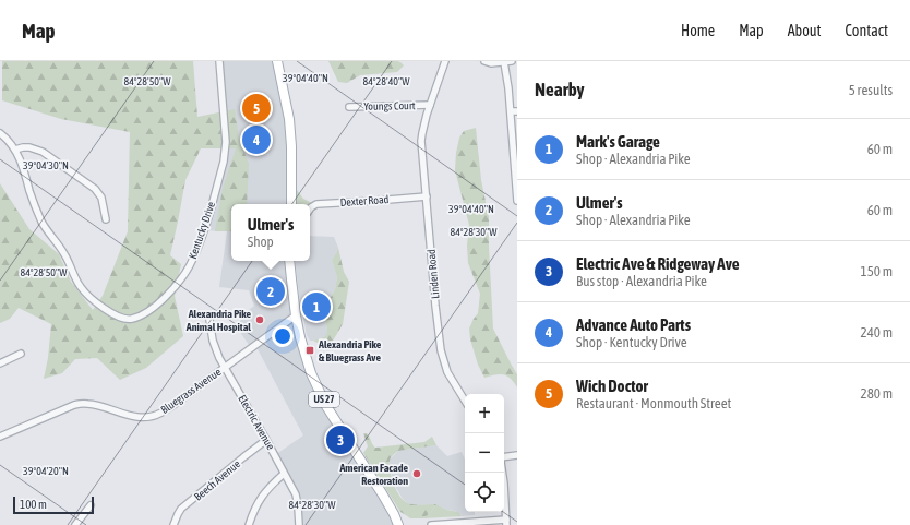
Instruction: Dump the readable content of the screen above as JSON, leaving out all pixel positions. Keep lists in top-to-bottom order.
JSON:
{
  "streets": {
    "main road": ["US 27"],
    "street": [
      "Youngs Court",
      "Dexter Road",
      "Kentucky Drive",
      "Linden Road",
      "Bluegrass Avenue",
      "Electric Avenue",
      "Beech Avenue"
    ]
  },
  "crossings": [
    ["Youngs Court", "Linden Road"],
    ["Dexter Road", "Linden Road"],
    ["Bluegrass Avenue", "US 27"],
    ["Bluegrass Avenue", "Electric Avenue"],
    ["Electric Avenue", "Beech Avenue"]
  ],
  "places": {
    "other": ["Alexandria Pike Animal Hospital", "American Facade Restoration"],
    "transit": ["Alexandria Pike & Bluegrass Ave"]
  },
  "scale_bar": "100 m",
  "page": {
    "header": "Map",
    "nav": [
      "Home",
      "Map",
      "About",
      "Contact"
    ],
    "heading": ["Nearby", "5 results"],
    "pins": [
      "5",
      "4",
      "2",
      "1",
      "3"
    ],
    "list": [
      {
        "mark": "1",
        "name": "Mark's Garage",
        "note": "Shop · Alexandria Pike",
        "value": "60 m"
      },
      {
        "mark": "2",
        "name": "Ulmer's",
        "note": "Shop · Alexandria Pike",
        "value": "60 m"
      },
      {
        "mark": "3",
        "name": "Electric Ave & Ridgeway Ave",
        "note": "Bus stop · Alexandria Pike",
        "value": "150 m"
      },
      {
        "mark": "4",
        "name": "Advance Auto Parts",
        "note": "Shop · Kentucky Drive",
        "value": "240 m"
      },
      {
        "mark": "5",
        "name": "Wich Doctor",
        "note": "Restaurant · Monmouth Street",
        "value": "280 m"
      }
    ],
    "popup": ["Ulmer's", "Shop"],
    "map_buttons": ["+", "−"],
    "scale": "100 m"
  },
  "coordinates": [
    "39°04'40\"N",
    "84°28'50\"W",
    "84°28'40\"W",
    "39°04'30\"N",
    "84°28'30\"W",
    "39°04'20\"N"
  ]
}
